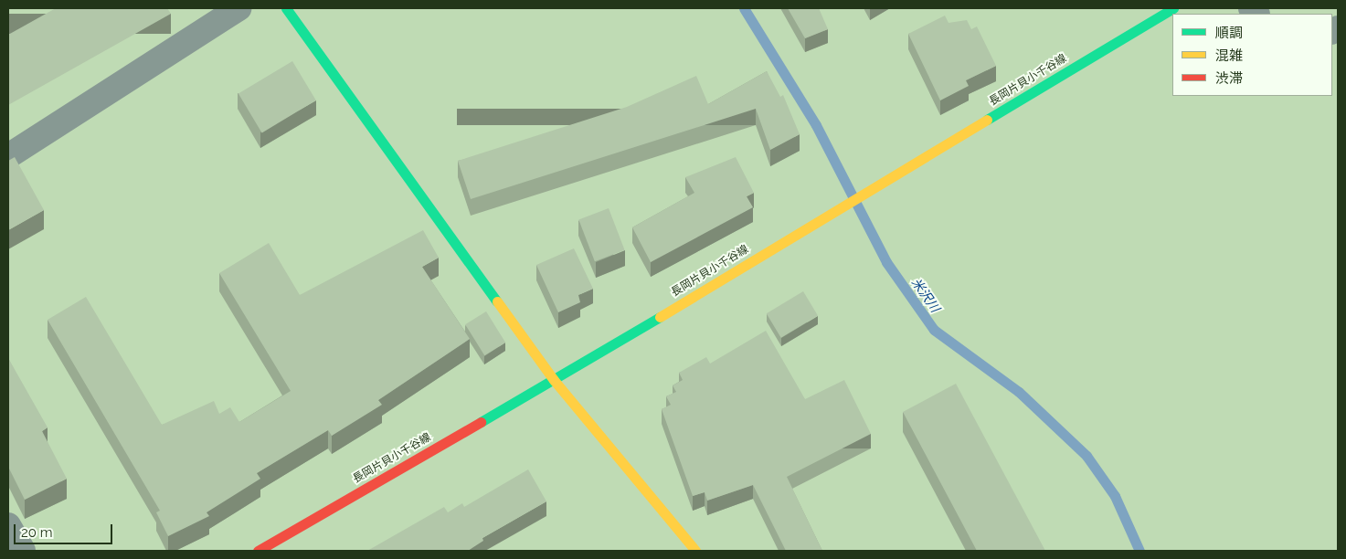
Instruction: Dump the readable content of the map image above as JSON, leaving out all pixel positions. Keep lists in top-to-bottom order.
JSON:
{
  "streets": {
    "main road": ["長岡片貝小千谷線"]
  },
  "water": ["米沢川"],
  "legend": ["順調", "混雑", "渋滞"],
  "scale_bar": "20 m"
}
